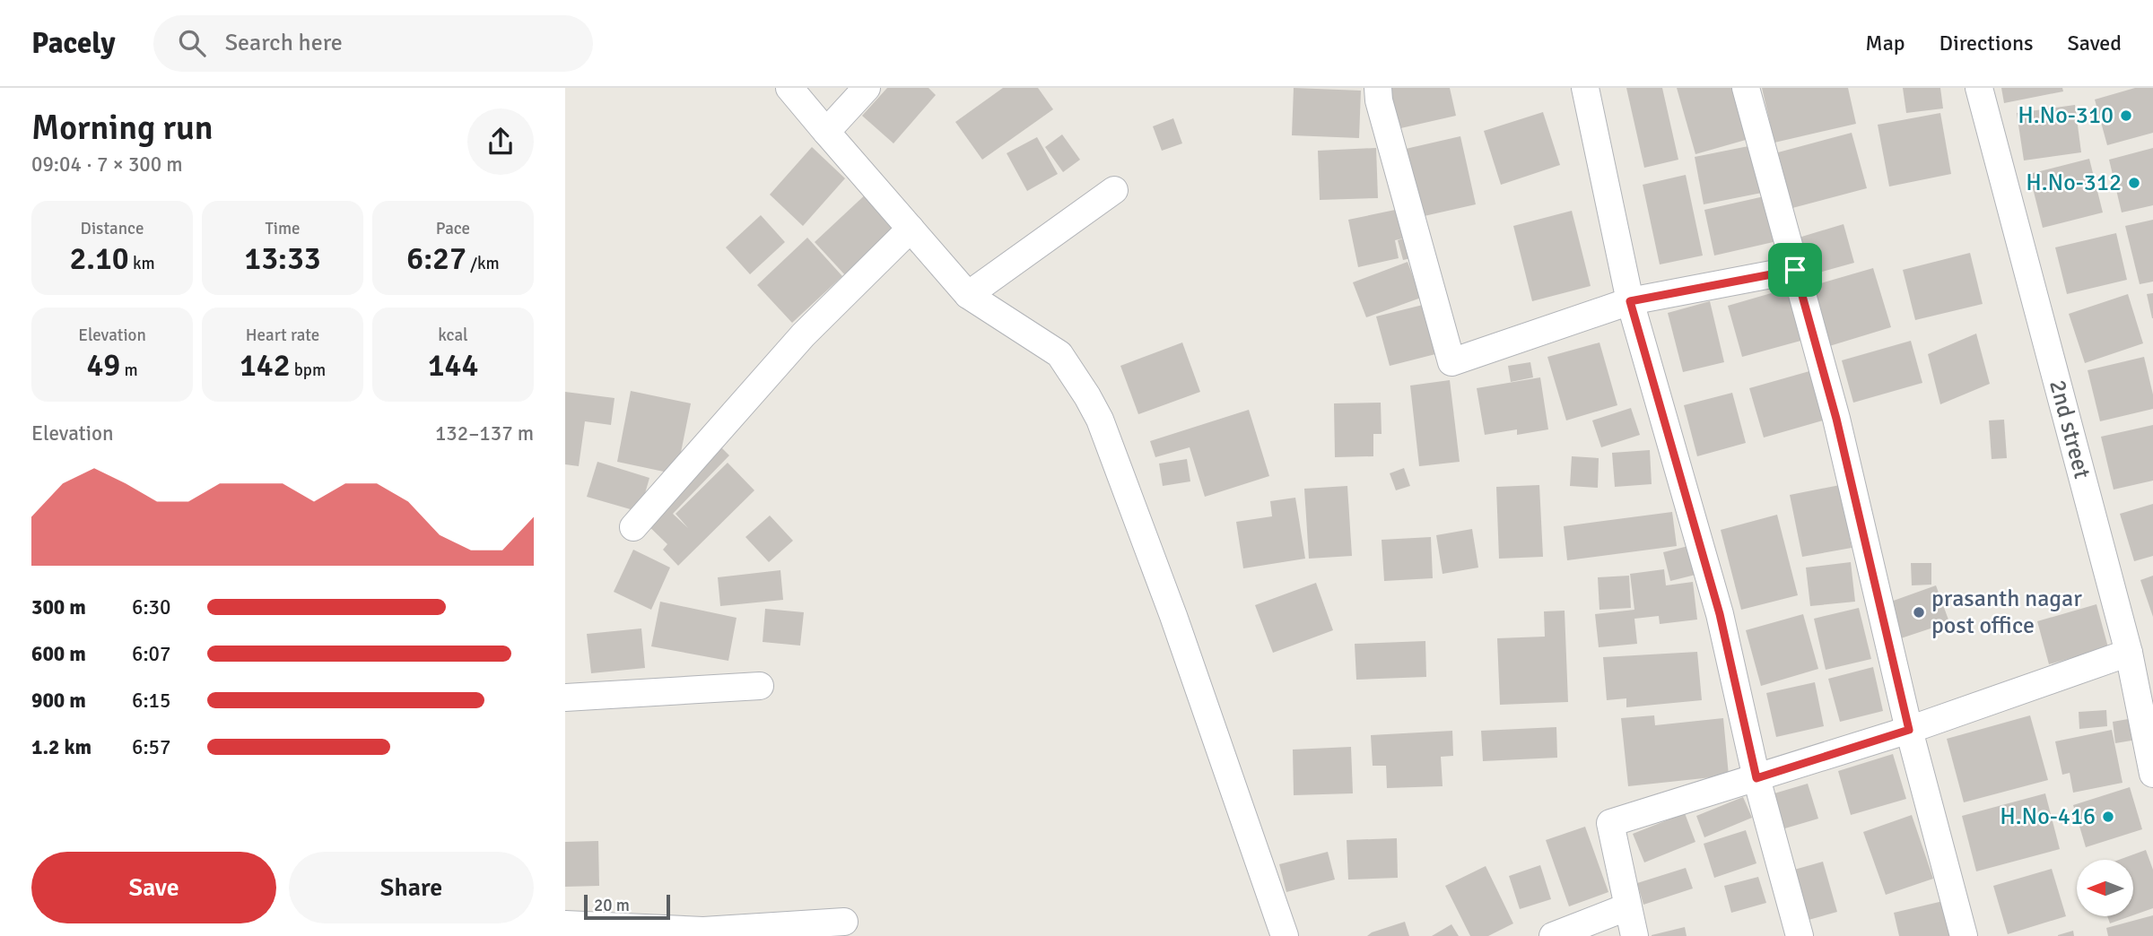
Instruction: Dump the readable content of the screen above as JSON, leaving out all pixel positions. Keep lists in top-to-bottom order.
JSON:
{
  "streets": {
    "street": ["2nd street"]
  },
  "places": [
    "H.No-310",
    "H.No-312",
    "prasanth nagar post office",
    "H.No-416"
  ],
  "scale_bar": "20 m",
  "north": "left",
  "page": {
    "header": "Pacely",
    "search": "Search here",
    "nav": ["Map", "Directions", "Saved"],
    "heading": ["Morning run", "09:04 · 7 × 300 m"],
    "stats": [
      ["Distance", "2.10 km"],
      ["Time", "13:33"],
      ["Pace", "6:27 /km"],
      ["Elevation", "49 m"],
      ["Heart rate", "142 bpm"],
      ["kcal", "144"]
    ],
    "chart": ["Elevation", "132–137 m"],
    "list": [
      {
        "name": "300 m",
        "note": "6:30"
      },
      {
        "name": "600 m",
        "note": "6:07"
      },
      {
        "name": "900 m",
        "note": "6:15"
      },
      {
        "name": "1.2 km",
        "note": "6:57"
      }
    ],
    "buttons": ["Save", "Share"],
    "scale": "20 m"
  }
}
